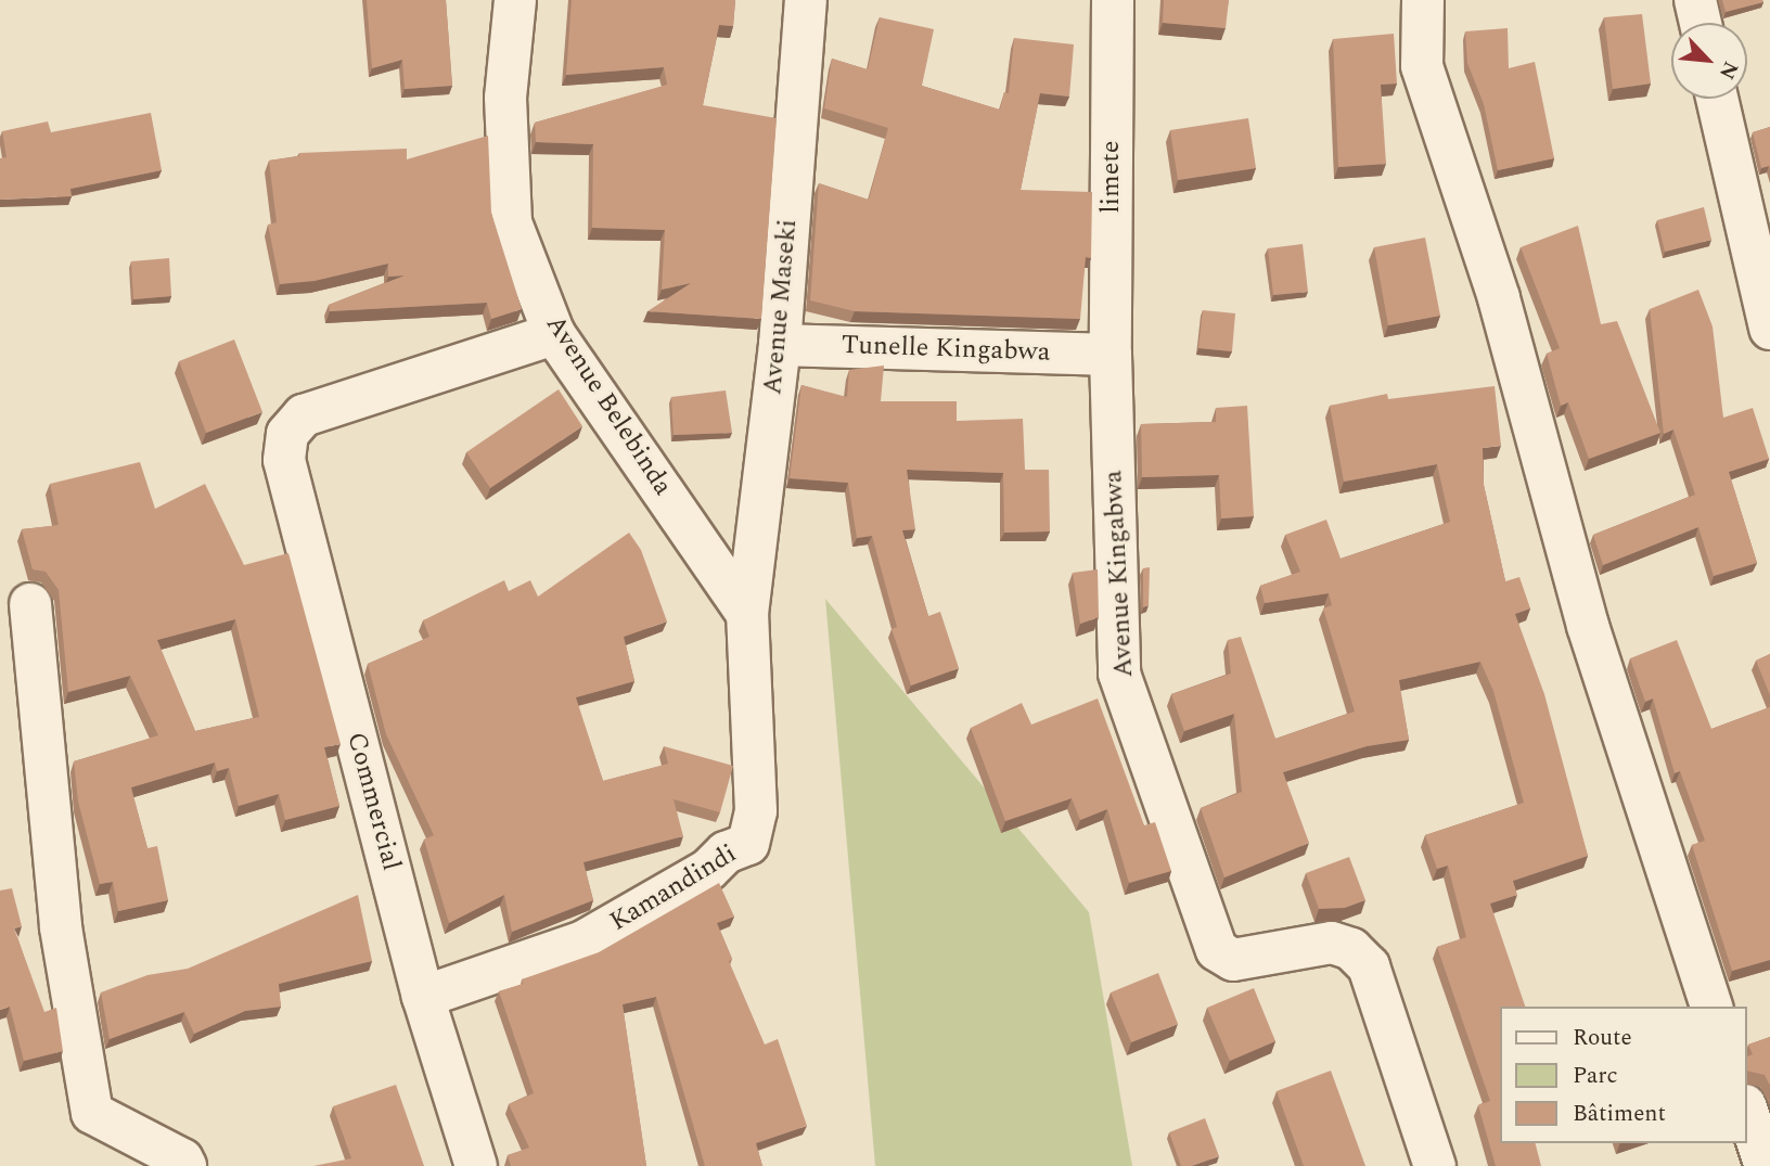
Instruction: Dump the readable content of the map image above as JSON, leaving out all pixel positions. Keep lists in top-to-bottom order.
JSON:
{
  "streets": {
    "street": [
      "limete",
      "Avenue Maseki",
      "Tunelle Kingabwa",
      "Avenue Belebinda",
      "Avenue Kingabwa",
      "Commercial",
      "Kamandindi"
    ]
  },
  "crossings": [
    ["limete", "Tunelle Kingabwa"],
    ["limete", "Avenue Kingabwa"],
    ["Avenue Maseki", "Tunelle Kingabwa"],
    ["Avenue Maseki", "Avenue Belebinda"],
    ["Avenue Maseki", "Kamandindi"],
    ["Tunelle Kingabwa", "Avenue Kingabwa"],
    ["Avenue Belebinda", "Commercial"],
    ["Avenue Belebinda", "Kamandindi"],
    ["Commercial", "Kamandindi"]
  ],
  "legend": ["Route", "Parc", "Bâtiment"],
  "north": "bottom right"
}
